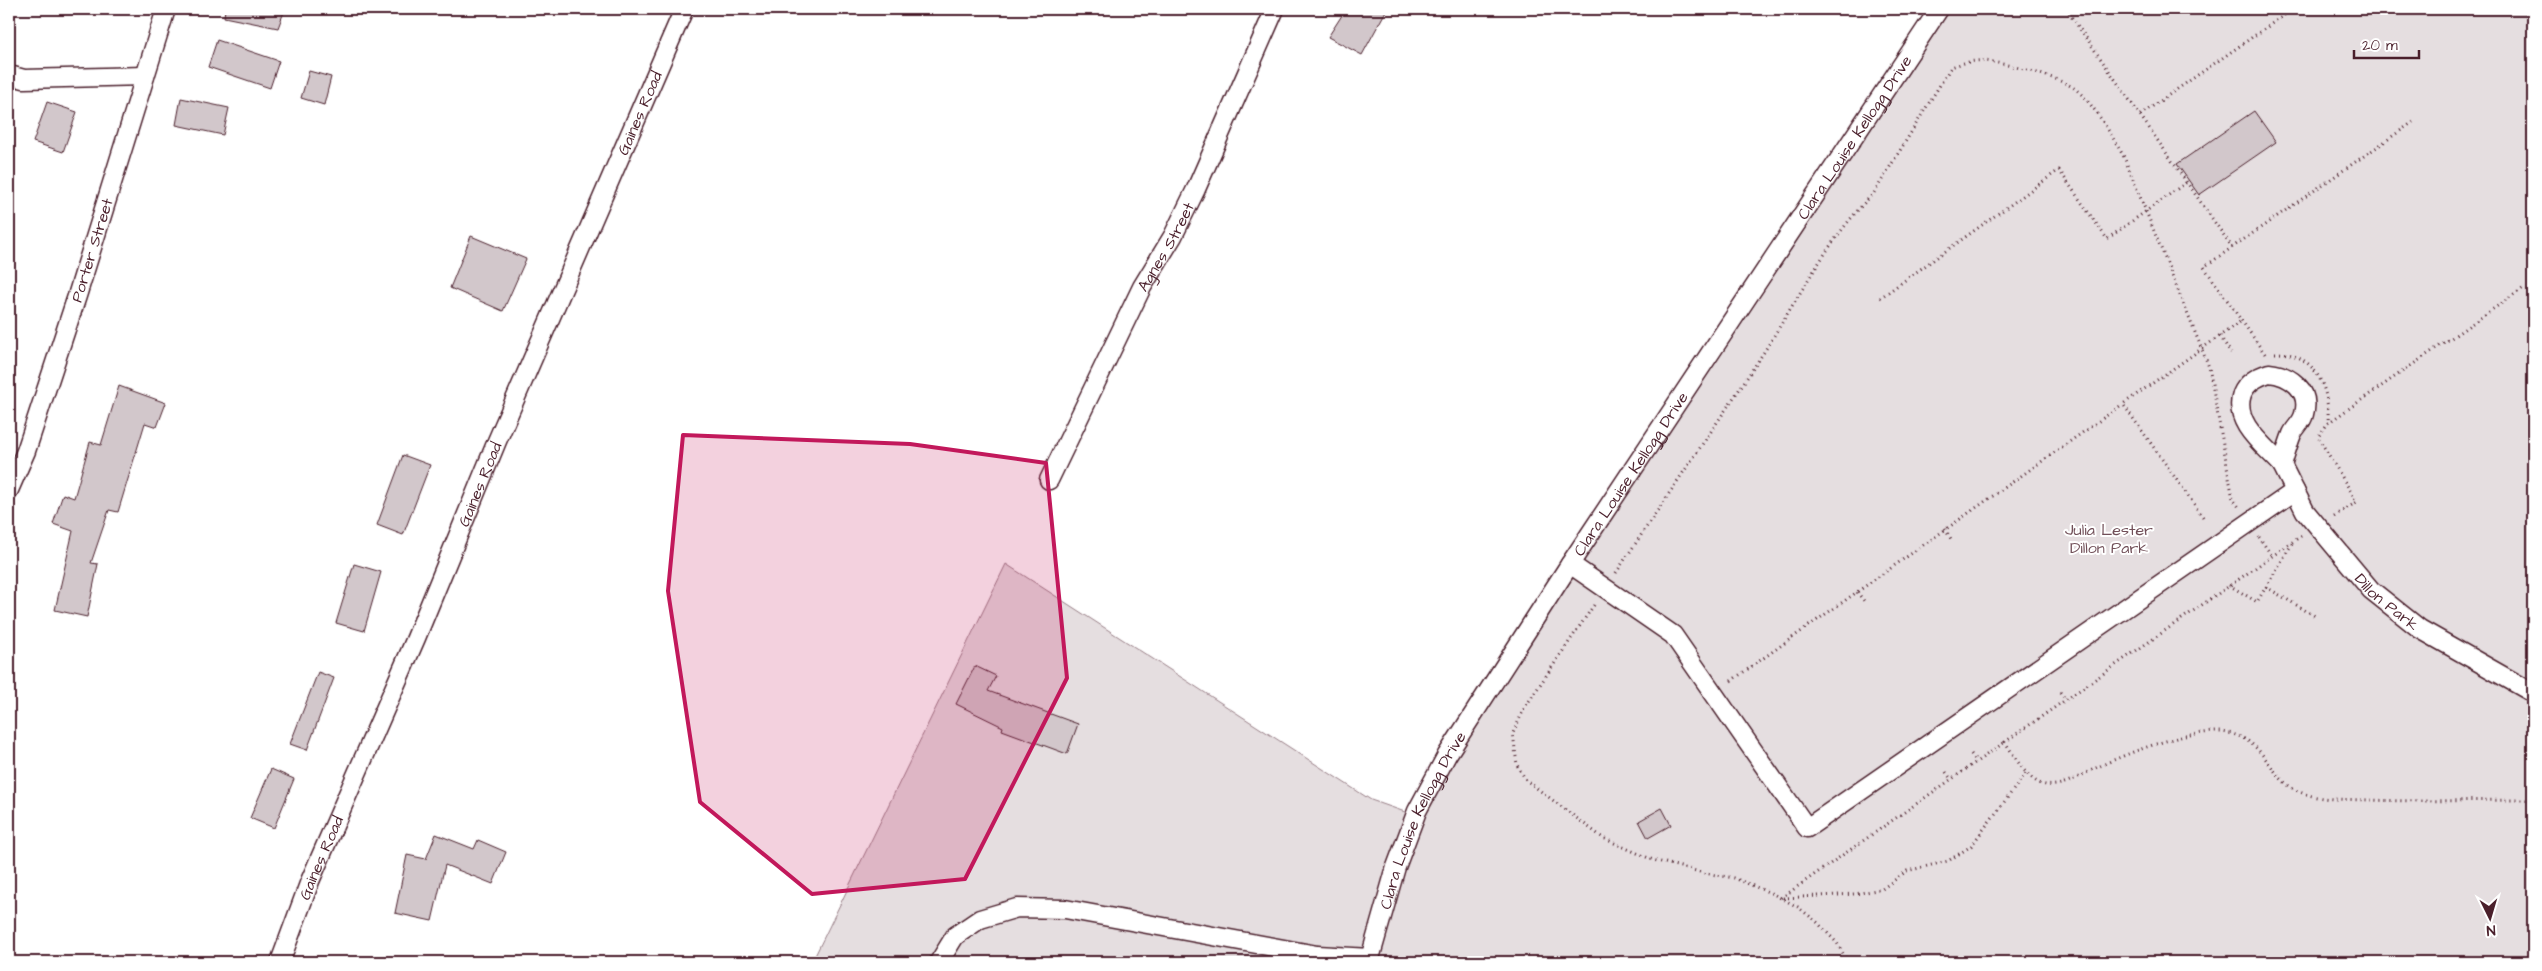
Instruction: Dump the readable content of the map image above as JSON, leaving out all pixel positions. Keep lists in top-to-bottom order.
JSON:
{
  "streets": {
    "street": [
      "Gaines Road",
      "Clara Louise Kellogg Drive",
      "Agnes Street",
      "Porter Street",
      "Dillon Park"
    ]
  },
  "parks": ["Julia Lester Dillon Park"],
  "scale_bar": "20 m",
  "north": "bottom"
}
